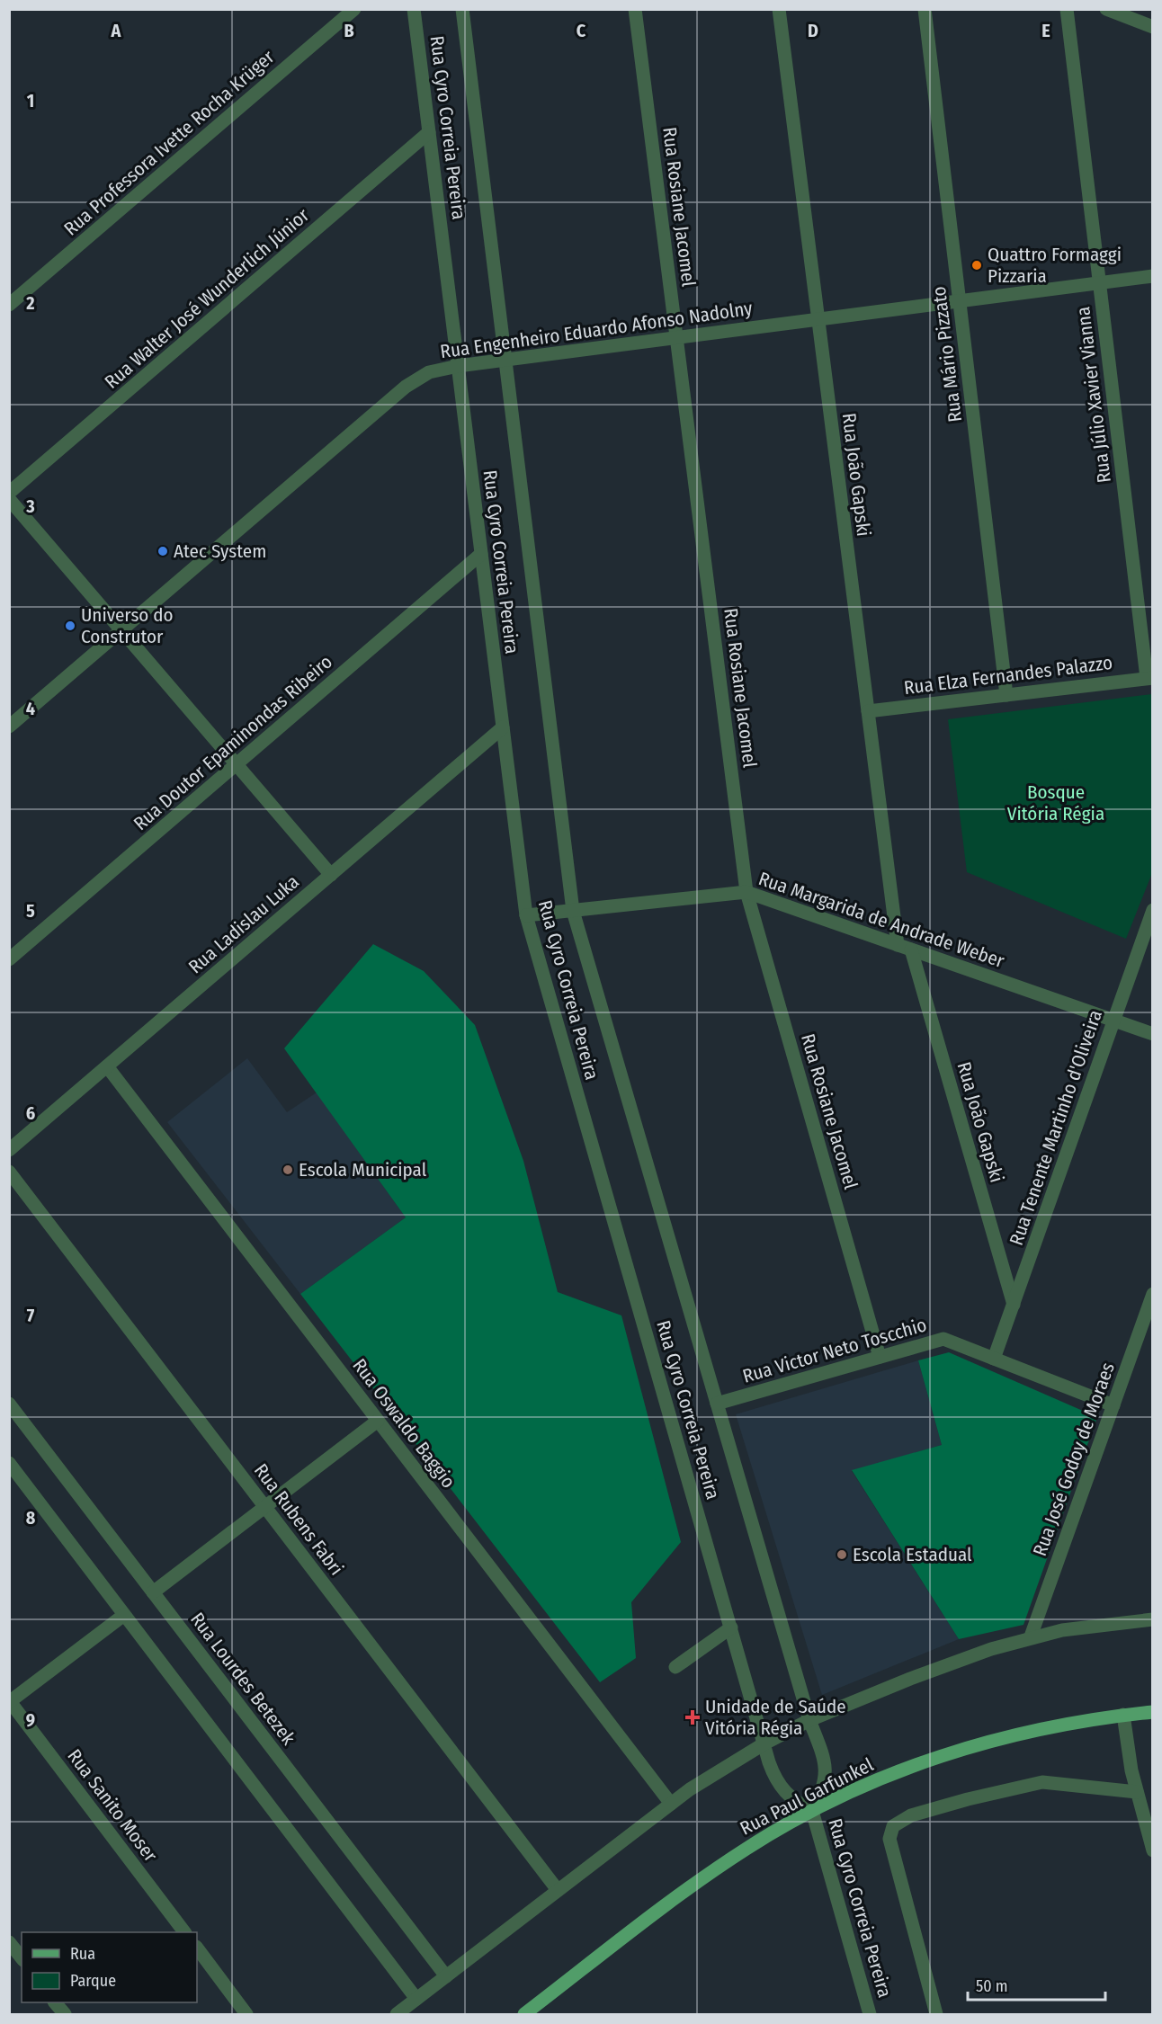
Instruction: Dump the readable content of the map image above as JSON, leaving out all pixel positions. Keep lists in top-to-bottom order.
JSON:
{
  "streets": {
    "main road": ["Rua Paul Garfunkel"],
    "street": [
      "Rua Cyro Correia Pereira",
      "Rua Professora Ivette Rocha Krüger",
      "Rua Rosiane Jacomel",
      "Rua Walter José Wunderlich Júnior",
      "Rua Engenheiro Eduardo Afonso Nadolny",
      "Rua Mário Pizzato",
      "Rua Júlio Xavier Vianna",
      "Rua João Gapski",
      "Rua Elza Fernandes Palazzo",
      "Rua Doutor Epaminondas Ribeiro",
      "Rua Margarida de Andrade Weber",
      "Rua Ladislau Luka",
      "Rua Tenente Martinho d'Oliveira",
      "Rua Victor Neto Toscchio",
      "Rua Oswaldo Baggio",
      "Rua José Godoy de Moraes",
      "Rua Rubens Fabri",
      "Rua Lourdes Betezek",
      "Rua Sanito Moser"
    ]
  },
  "crossings": [
    ["Rua Cyro Correia Pereira", "Rua Walter José Wunderlich Júnior"],
    ["Rua Cyro Correia Pereira", "Rua Engenheiro Eduardo Afonso Nadolny"],
    ["Rua Cyro Correia Pereira", "Rua Doutor Epaminondas Ribeiro"],
    ["Rua Cyro Correia Pereira", "Rua Margarida de Andrade Weber"],
    ["Rua Cyro Correia Pereira", "Rua Ladislau Luka"],
    ["Rua Cyro Correia Pereira", "Rua Victor Neto Toscchio"],
    ["Rua Cyro Correia Pereira", "Rua Paul Garfunkel"],
    ["Rua Rosiane Jacomel", "Rua Engenheiro Eduardo Afonso Nadolny"],
    ["Rua Rosiane Jacomel", "Rua Margarida de Andrade Weber"],
    ["Rua Rosiane Jacomel", "Rua Victor Neto Toscchio"],
    ["Rua Engenheiro Eduardo Afonso Nadolny", "Rua Mário Pizzato"],
    ["Rua Engenheiro Eduardo Afonso Nadolny", "Rua Júlio Xavier Vianna"],
    ["Rua Engenheiro Eduardo Afonso Nadolny", "Rua João Gapski"],
    ["Rua Mário Pizzato", "Rua Elza Fernandes Palazzo"],
    ["Rua Júlio Xavier Vianna", "Rua Elza Fernandes Palazzo"],
    ["Rua João Gapski", "Rua Elza Fernandes Palazzo"],
    ["Rua João Gapski", "Rua Margarida de Andrade Weber"],
    ["Rua João Gapski", "Rua Tenente Martinho d'Oliveira"],
    ["Rua Margarida de Andrade Weber", "Rua Tenente Martinho d'Oliveira"],
    ["Rua Ladislau Luka", "Rua Oswaldo Baggio"],
    ["Rua Tenente Martinho d'Oliveira", "Rua Victor Neto Toscchio"],
    ["Rua Victor Neto Toscchio", "Rua José Godoy de Moraes"]
  ],
  "parks": ["Bosque Vitória Régia"],
  "places": {
    "other": [
      "Quattro Formaggi Pizzaria",
      "Atec System",
      "Universo do Construtor",
      "Escola Municipal",
      "Escola Estadual"
    ],
    "health": ["Unidade de Saúde Vitória Régia"]
  },
  "legend": ["Rua", "Parque"],
  "scale_bar": "50 m",
  "grid": {
    "columns": [
      "A",
      "B",
      "C",
      "D",
      "E"
    ],
    "rows": [
      "1",
      "2",
      "3",
      "4",
      "5",
      "6",
      "7",
      "8",
      "9"
    ]
  }
}
